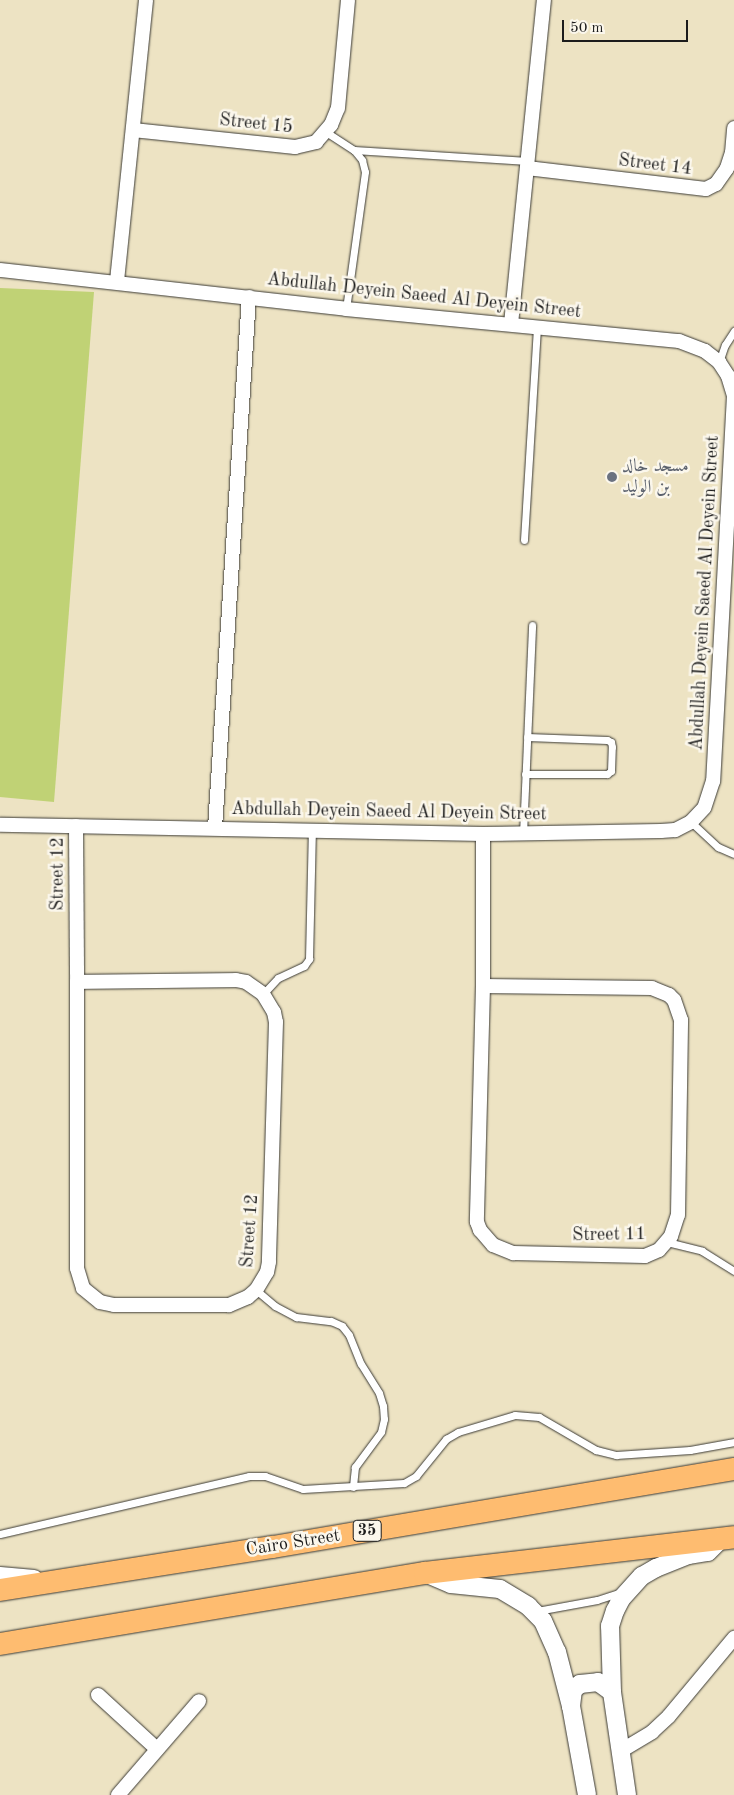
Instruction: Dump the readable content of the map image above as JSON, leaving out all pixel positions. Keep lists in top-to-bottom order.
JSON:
{
  "streets": {
    "main road": ["35", "Cairo Street"],
    "street": [
      "Street 15",
      "Street 14",
      "Abdullah Deyein Saeed Al Deyein Street",
      "Street 12",
      "Street 11"
    ]
  },
  "crossings": [
    ["Abdullah Deyein Saeed Al Deyein Street", "Street 12"],
    ["Abdullah Deyein Saeed Al Deyein Street", "Street 11"]
  ],
  "places": ["مسجد خالد بن الوليد"],
  "scale_bar": "50 m"
}
